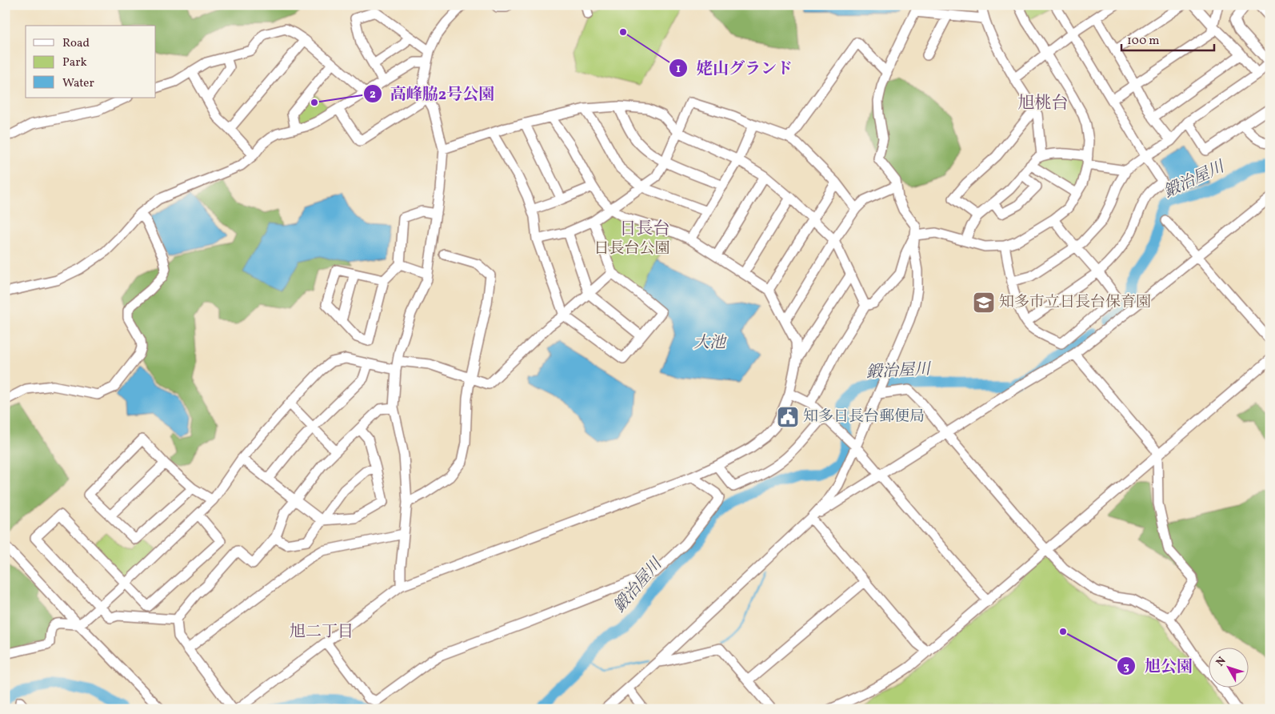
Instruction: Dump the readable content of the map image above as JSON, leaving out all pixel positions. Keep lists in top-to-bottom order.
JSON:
{
  "districts": ["旭桃台", "日長台", "旭二丁目"],
  "water": ["鍛治屋川", "大池"],
  "parks": ["日長台公園"],
  "places": {
    "other": ["姥山グランド", "高峰脇2号公園", "旭公園"],
    "school or university": ["知多市立日長台保育園"],
    "public building": ["知多日長台郵便局"]
  },
  "legend": ["Road", "Park", "Water"],
  "scale_bar": "100 m",
  "north": "top left"
}
